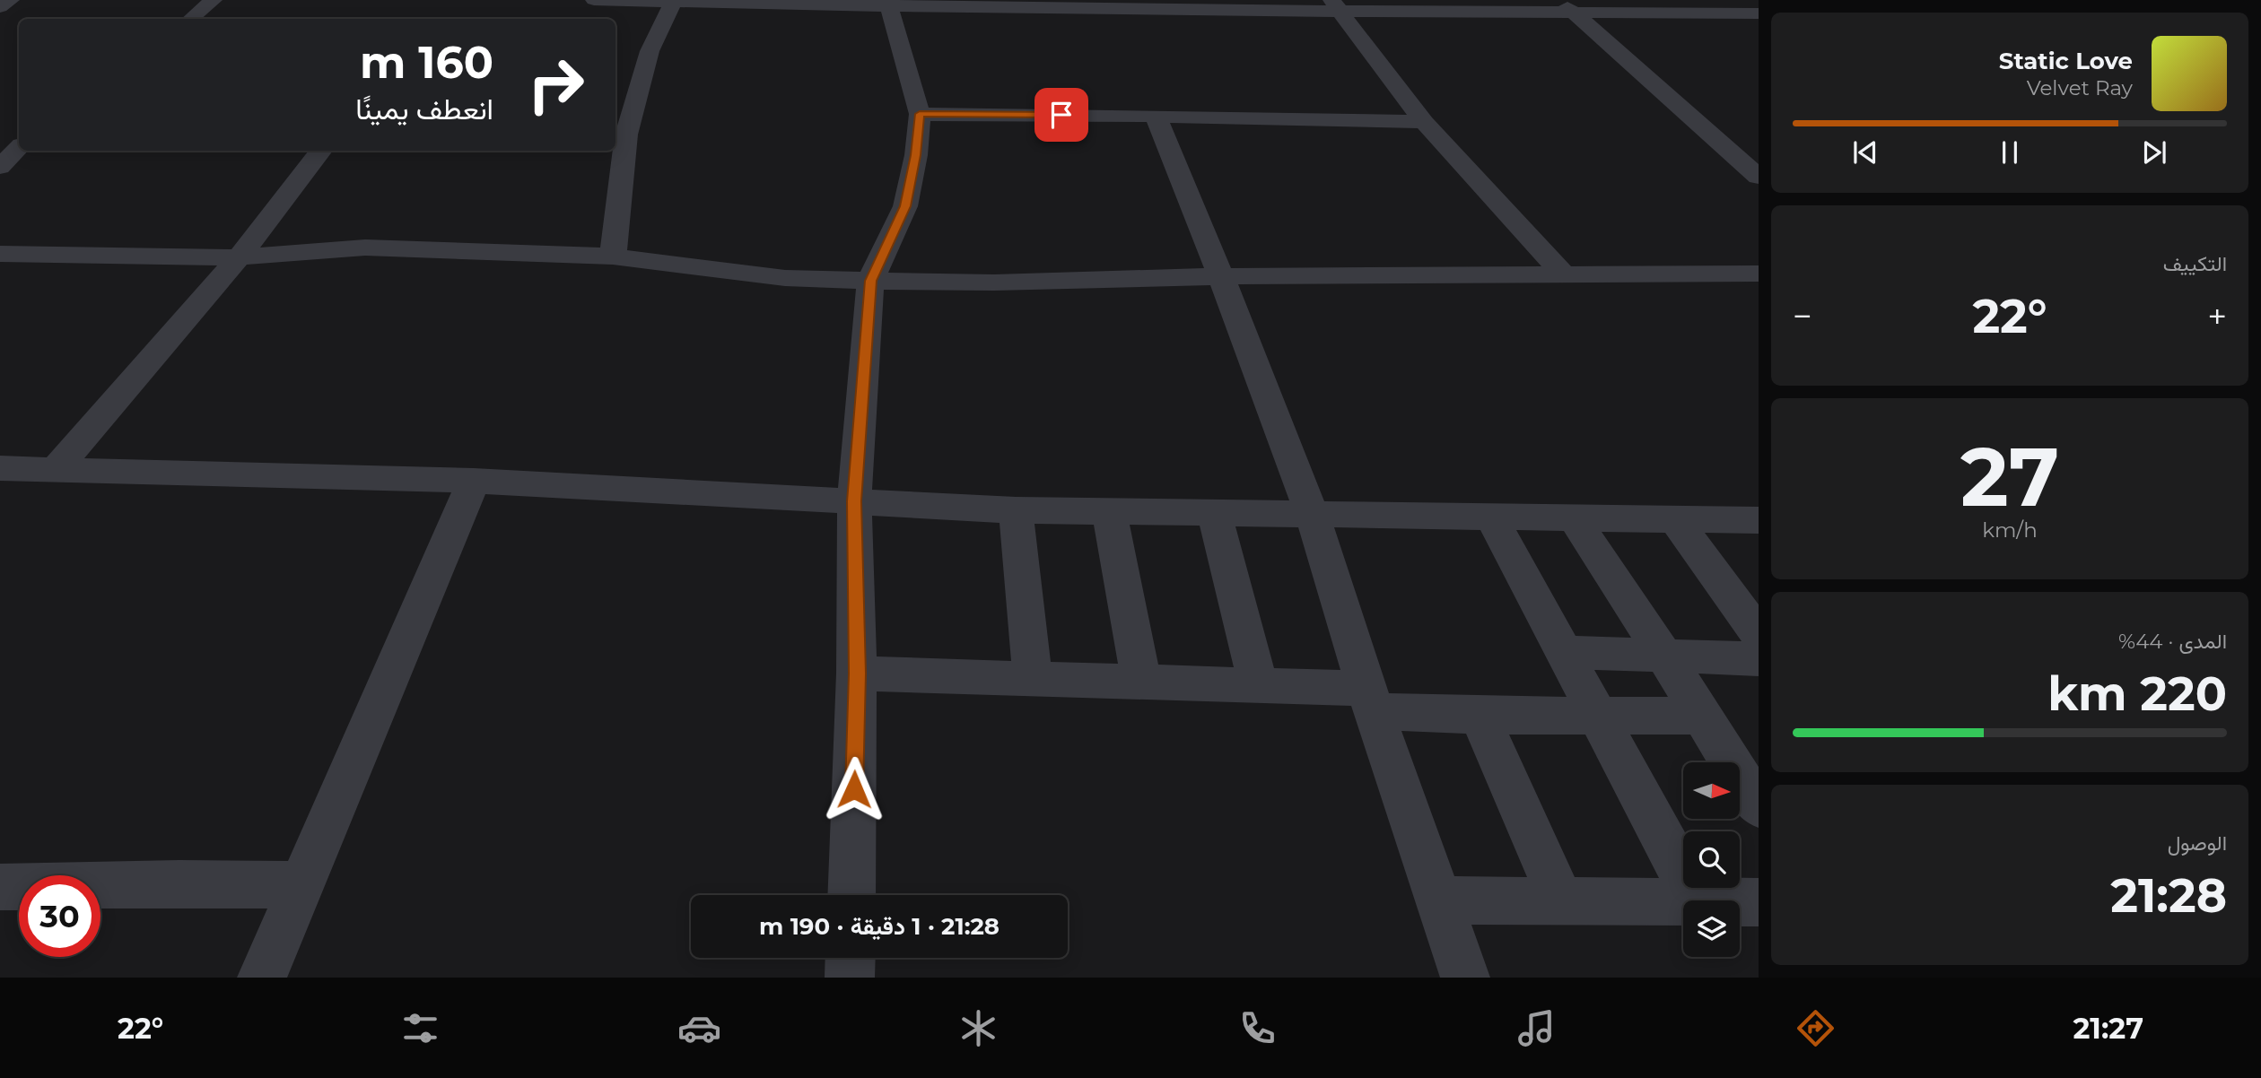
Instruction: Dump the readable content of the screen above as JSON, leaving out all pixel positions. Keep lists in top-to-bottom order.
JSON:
{
  "north": "right",
  "page": {
    "turn": ["160 m", "انعطف يمينًا"],
    "song": ["Static Love", "Velvet Ray"],
    "tile": [
      "التكييف",
      ["27", "km/h"],
      ["المدى · 44%", "220 km"],
      ["الوصول", "21:28"]
    ],
    "heat": ["−", "22°", "+"],
    "limit": "30",
    "trip": "21:28 · 1 دقيقة · 190 m",
    "tabs": ["21:27", "22°"]
  }
}
